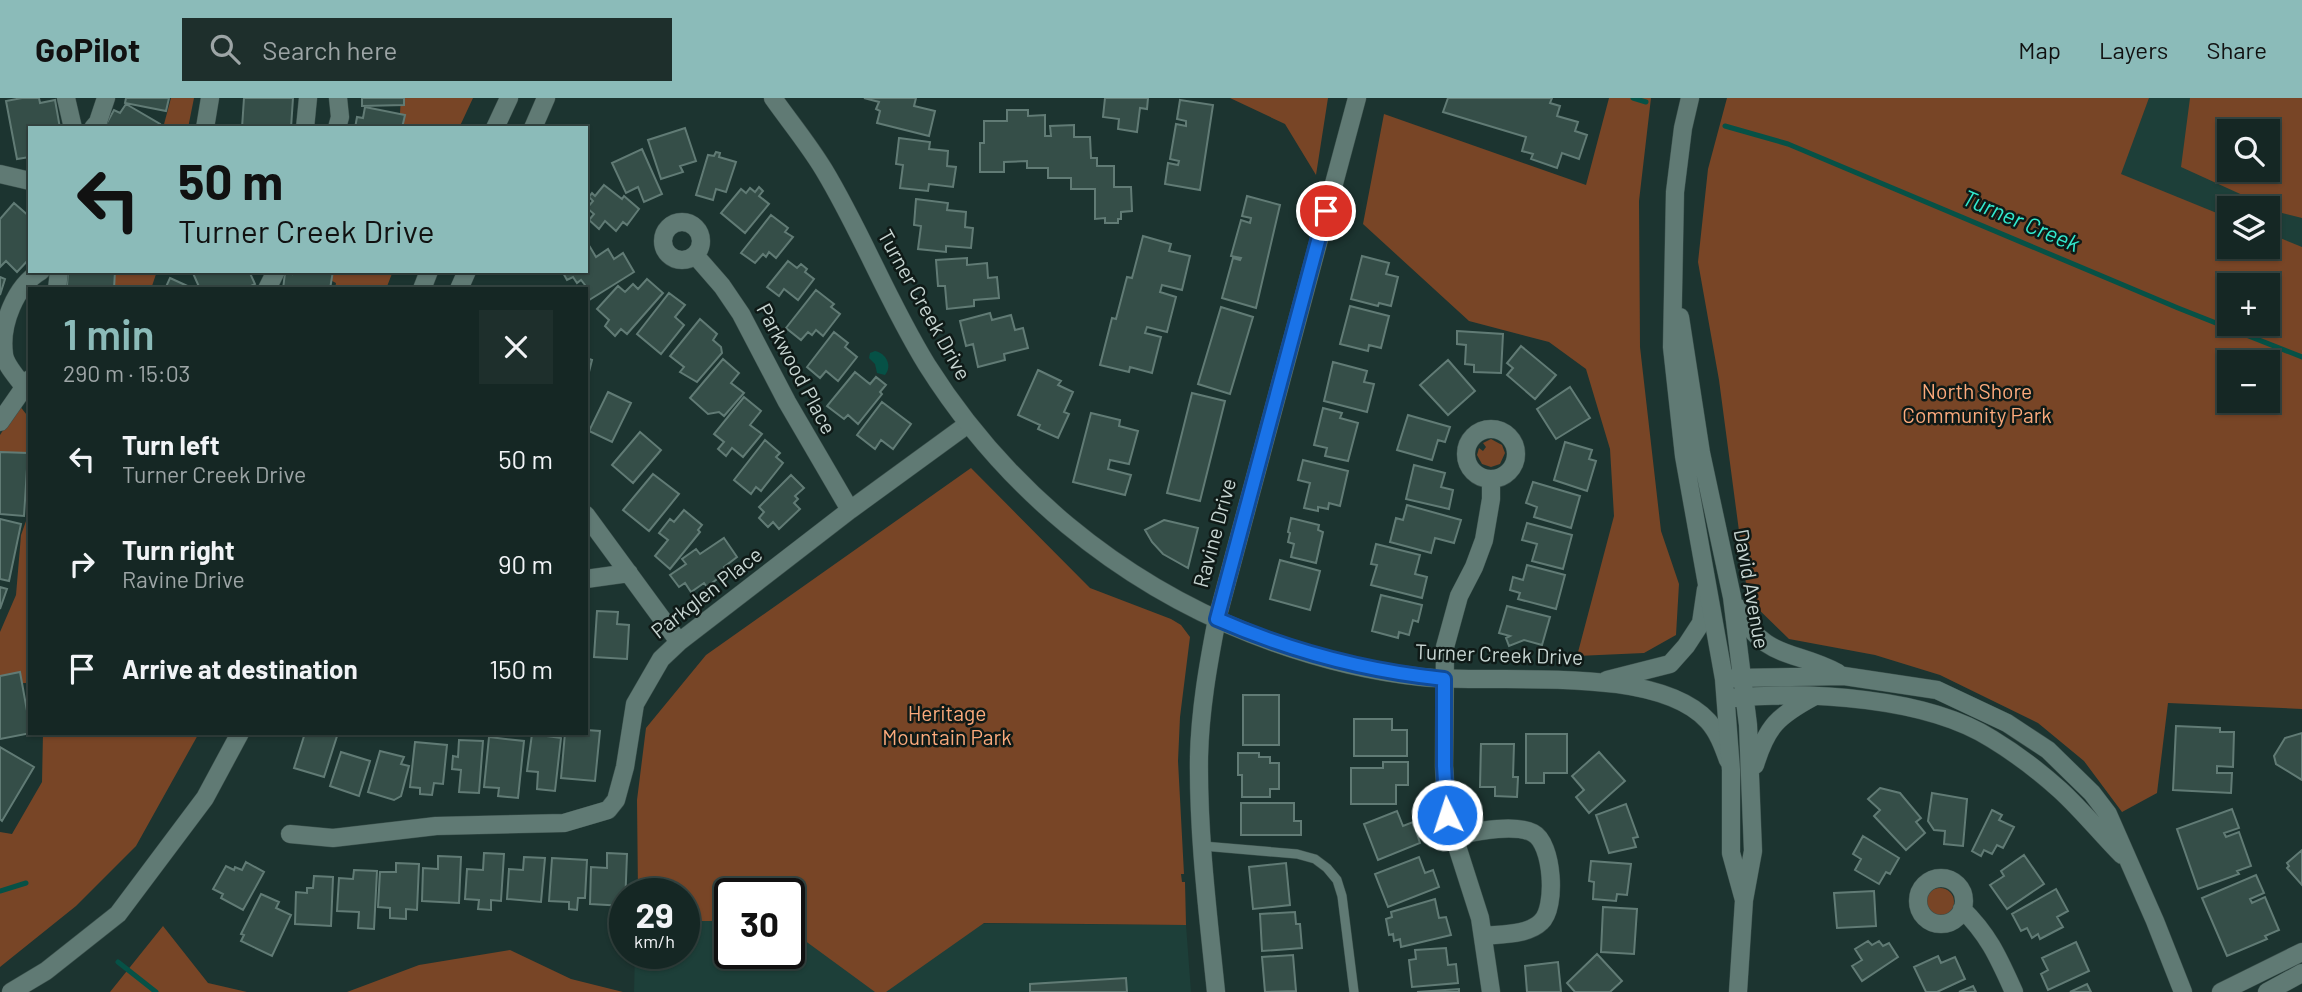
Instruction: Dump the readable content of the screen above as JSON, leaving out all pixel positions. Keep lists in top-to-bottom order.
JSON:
{
  "streets": {
    "street": [
      "Turner Creek Drive",
      "Parkwood Place",
      "Ravine Drive",
      "David Avenue",
      "Parkglen Place"
    ]
  },
  "crossings": [
    ["Turner Creek Drive", "Ravine Drive"],
    ["Turner Creek Drive", "Parkglen Place"],
    ["Parkwood Place", "Parkglen Place"]
  ],
  "water": ["Turner Creek"],
  "parks": ["North Shore Community Park", "Heritage Mountain Park"],
  "page": {
    "header": "GoPilot",
    "search": "Search here",
    "nav": ["Map", "Layers", "Share"],
    "map_buttons": ["+", "−"],
    "turn": ["50 m", "Turner Creek Drive"],
    "heading": ["1 min", "290 m · 15:03"],
    "list": [
      {
        "name": "Turn left",
        "note": "Turner Creek Drive",
        "value": "50 m"
      },
      {
        "name": "Turn right",
        "note": "Ravine Drive",
        "value": "90 m"
      },
      {
        "name": "Arrive at destination",
        "value": "150 m"
      }
    ],
    "speed": "29 km/h",
    "limit": "30"
  }
}
